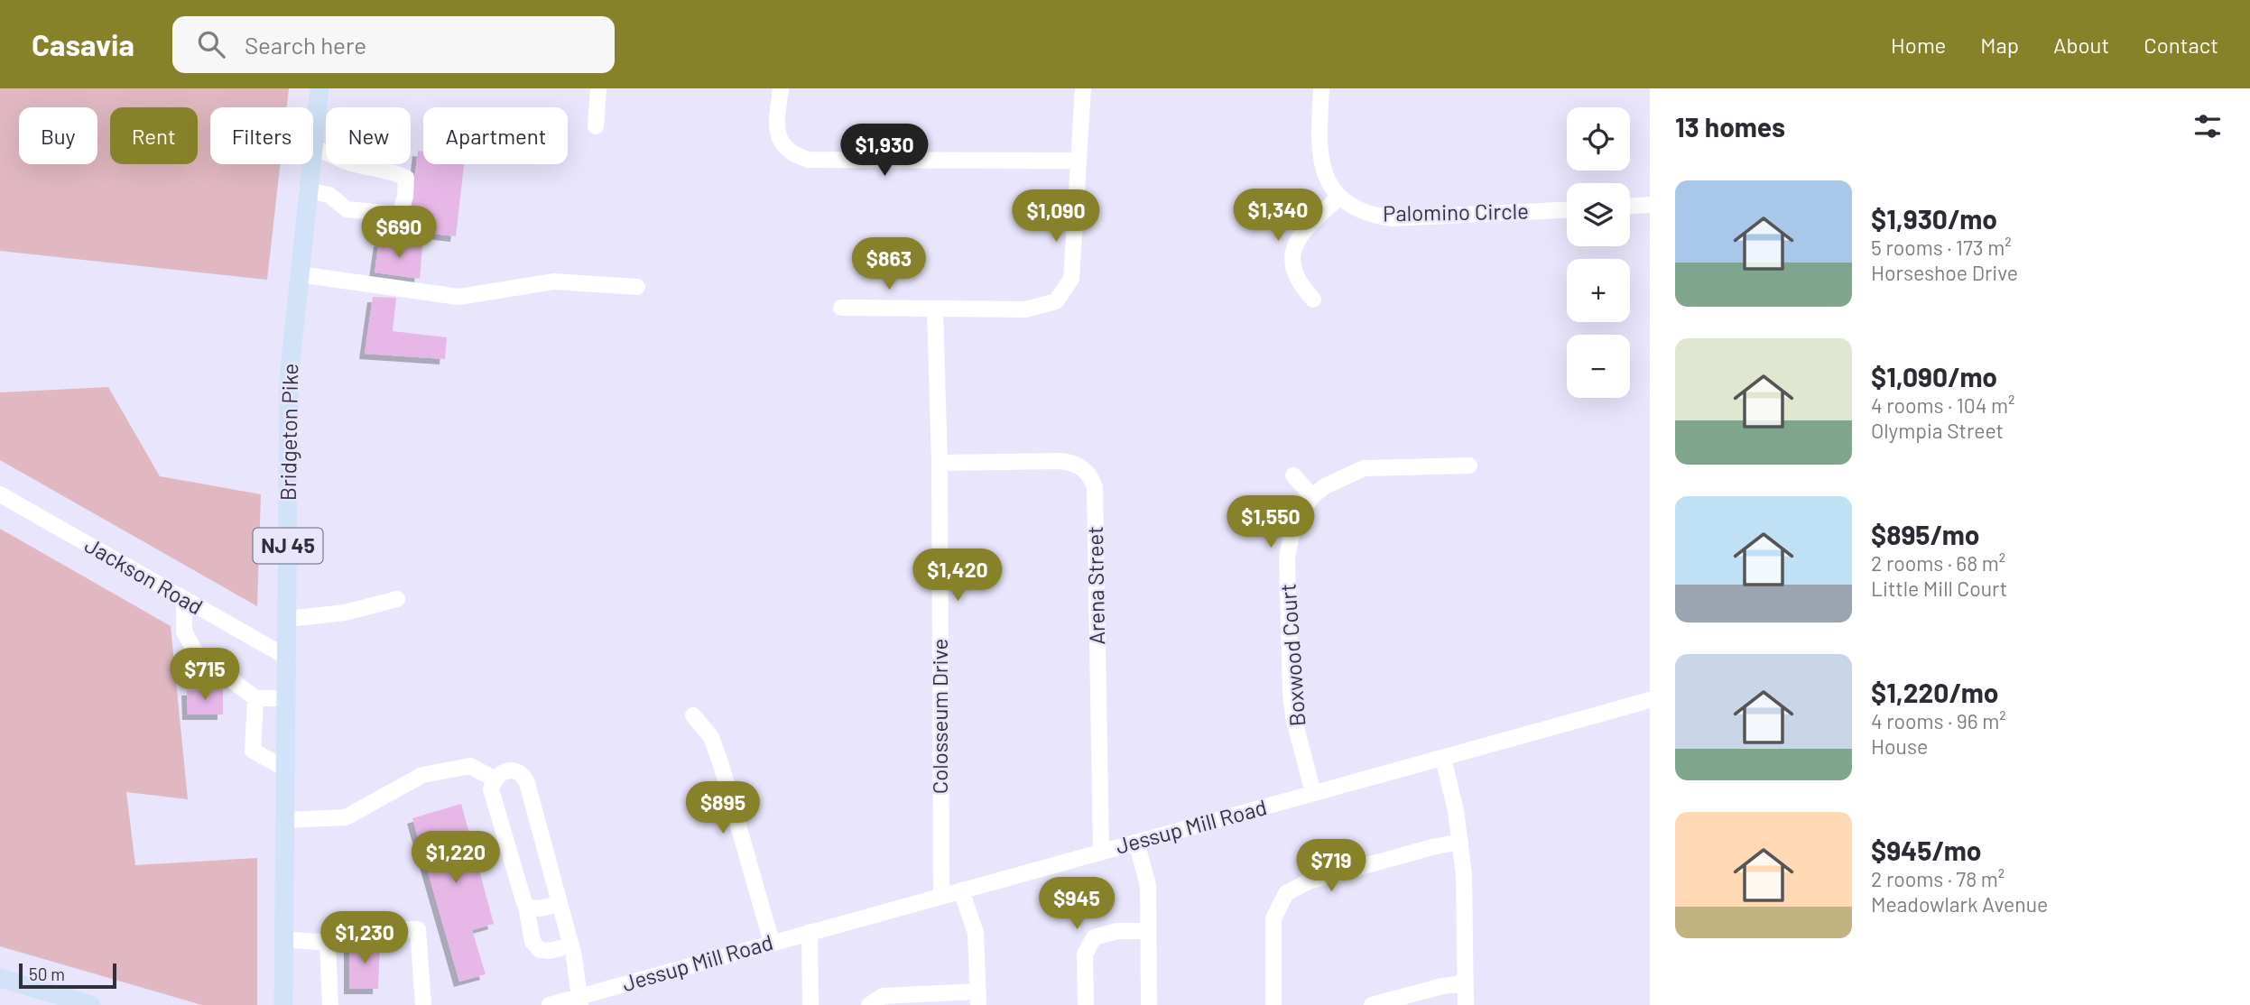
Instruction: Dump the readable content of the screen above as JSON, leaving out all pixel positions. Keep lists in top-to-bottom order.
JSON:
{
  "streets": {
    "main road": ["Bridgeton Pike", "NJ 45"],
    "street": [
      "Palomino Circle",
      "Jackson Road",
      "Arena Street",
      "Boxwood Court",
      "Colosseum Drive",
      "Jessup Mill Road"
    ]
  },
  "crossings": [
    ["Bridgeton Pike", "Jackson Road"],
    ["Arena Street", "Colosseum Drive"],
    ["Arena Street", "Jessup Mill Road"],
    ["Boxwood Court", "Jessup Mill Road"],
    ["Colosseum Drive", "Jessup Mill Road"]
  ],
  "scale_bar": "50 m",
  "page": {
    "header": "Casavia",
    "search": "Search here",
    "nav": [
      "Home",
      "Map",
      "About",
      "Contact"
    ],
    "heading": "13 homes",
    "map_buttons": ["+", "−"],
    "chip": [
      "Buy",
      "Rent",
      "Filters",
      "New",
      "Apartment"
    ],
    "price": [
      "$1,930",
      "$1,340",
      "$1,090",
      "$690",
      "$863",
      "$1,550",
      "$1,420",
      "$715",
      "$895",
      "$1,220",
      "$719",
      "$945",
      "$1,230"
    ],
    "list": [
      {
        "name": "$1,930/mo",
        "note": "5 rooms · 173 m² · Horseshoe Drive"
      },
      {
        "name": "$1,090/mo",
        "note": "4 rooms · 104 m² · Olympia Street"
      },
      {
        "name": "$895/mo",
        "note": "2 rooms · 68 m² · Little Mill Court"
      },
      {
        "name": "$1,220/mo",
        "note": "4 rooms · 96 m² · House"
      },
      {
        "name": "$945/mo",
        "note": "2 rooms · 78 m² · Meadowlark Avenue"
      }
    ],
    "scale": "50 m"
  }
}
